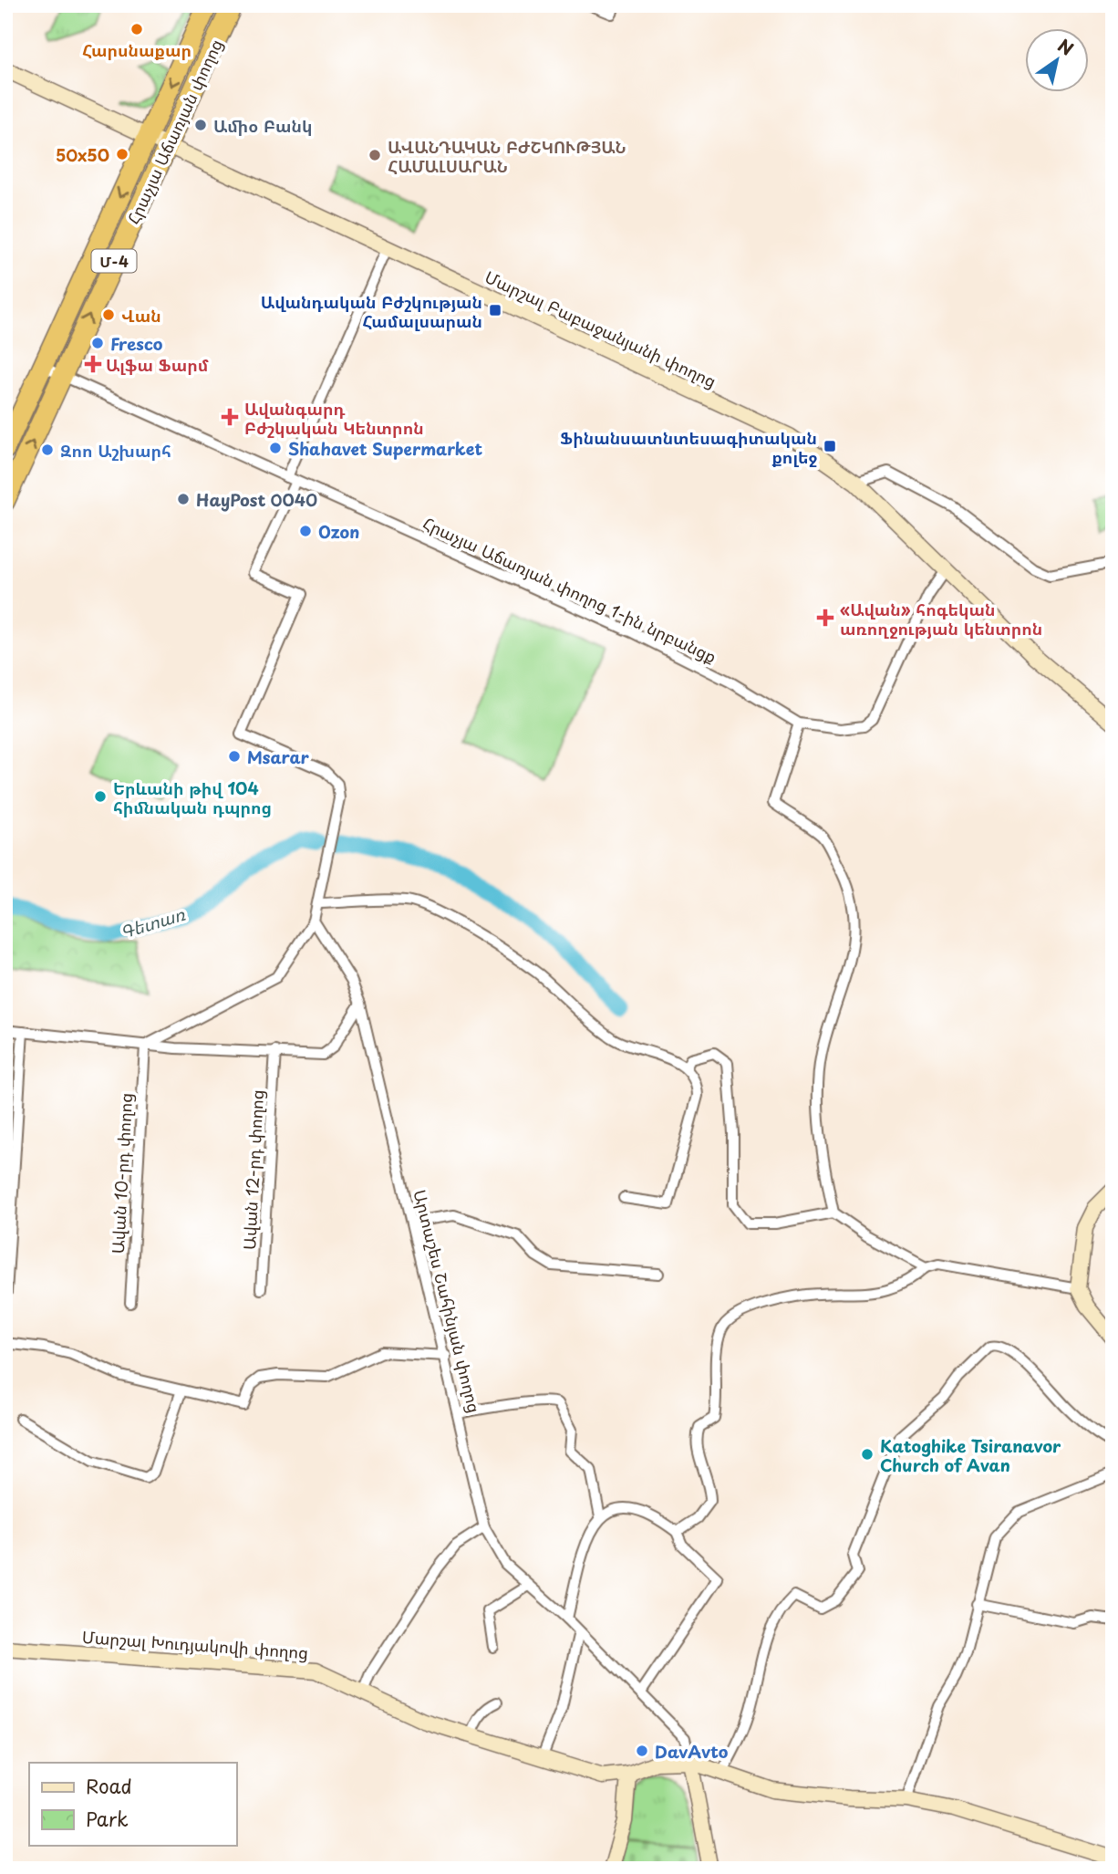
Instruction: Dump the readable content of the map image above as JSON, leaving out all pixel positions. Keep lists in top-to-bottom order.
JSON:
{
  "streets": {
    "highway": ["Հրաչյա Աճառյան փողոց", "Մ-4"],
    "street": [
      "Մարշալ Բաբաջանյանի փողոց",
      "Հրաչյա Աճառյան փողոց 1-ին նրբանցք",
      "Ավան 12-րդ փողոց",
      "Ավան 10-րդ փողոց",
      "Արտաշես Շահինյան փողոց",
      "Մարշալ Խուդյակովի փողոց"
    ]
  },
  "crossings": [
    ["Հրաչյա Աճառյան փողոց", "Մարշալ Բաբաջանյանի փողոց"],
    ["Հրաչյա Աճառյան փողոց", "Հրաչյա Աճառյան փողոց 1-ին նրբանցք"],
    ["Արտաշես Շահինյան փողոց", "Մարշալ Խուդյակովի փողոց"]
  ],
  "water": ["Գետառ"],
  "places": {
    "other": [
      "Հարսնաքար",
      "Ամիօ Բանկ",
      "50x50",
      "ԱՎԱՆԴԱԿԱՆ ԲԺՇԿՈՒԹՅԱՆ ՀԱՄԱԼՍԱՐԱՆ",
      "Վան",
      "Fresco",
      "Shahavet Supermarket",
      "Զոո Աշխարհ",
      "HayPost 0040",
      "Ozon",
      "Msarar",
      "Երևանի թիվ 104 հիմնական դպրոց",
      "Katoghike Tsiranavor Church of Avan",
      "DavAvto"
    ],
    "transit": ["Ավանդական Բժշկության Համալսարան", "Ֆինանսատնտեսագիտական քոլեջ"],
    "health": ["Ալֆա Ֆարմ", "Ավանգարդ Բժշկական Կենտրոն", "«Ավան» հոգեկան առողջության կենտրոն"]
  },
  "legend": ["Road", "Park"],
  "north": "top right"
}
